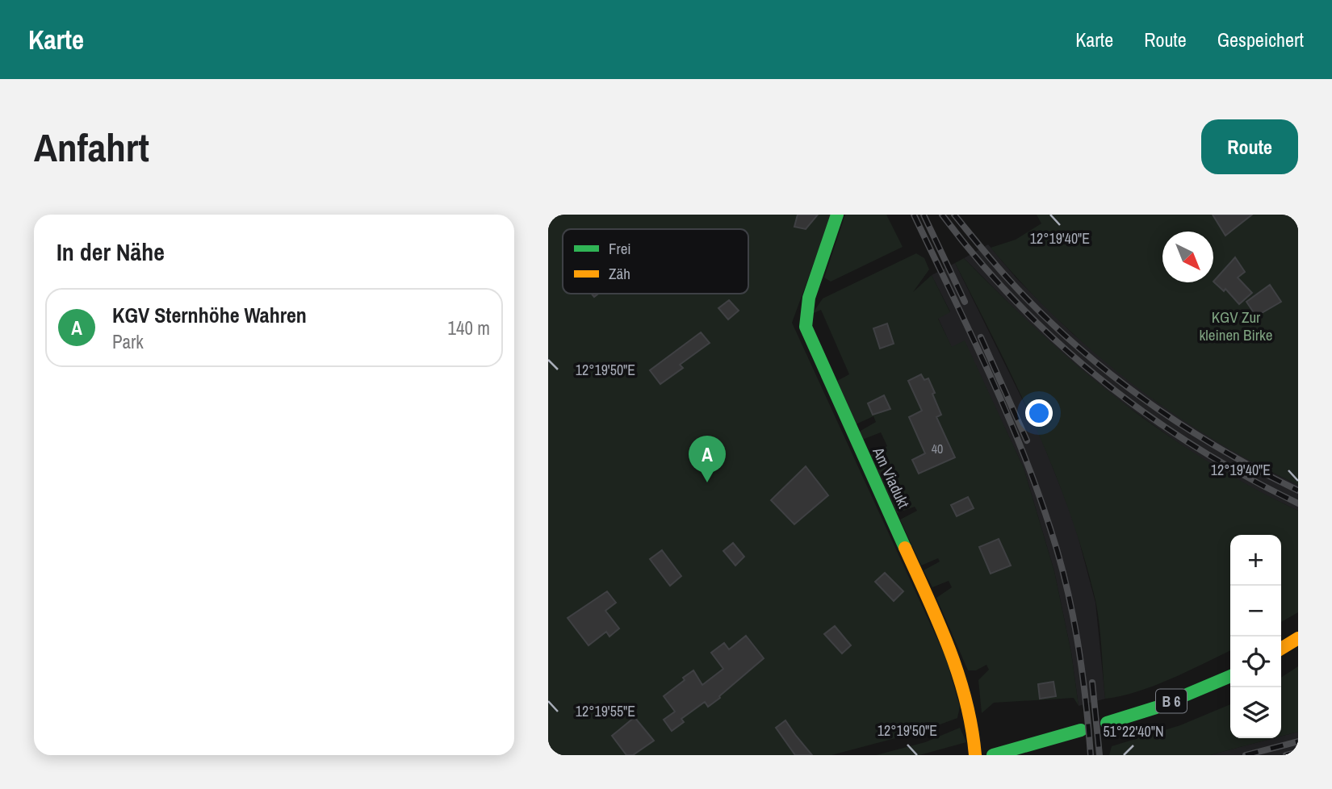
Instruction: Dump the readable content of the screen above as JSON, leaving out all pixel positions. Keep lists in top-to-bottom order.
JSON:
{
  "streets": {
    "street": ["Am Viadukt", "B 6"]
  },
  "parks": ["KGV Zur kleinen Birke"],
  "house_numbers": ["40"],
  "legend": ["Frei", "Zäh"],
  "north": "bottom right",
  "page": {
    "header": "Karte",
    "nav": ["Karte", "Route", "Gespeichert"],
    "buttons": "Route",
    "title": "Anfahrt",
    "heading": "In der Nähe",
    "list": [
      {
        "mark": "A",
        "name": "KGV Sternhöhe Wahren",
        "note": "Park",
        "value": "140 m"
      }
    ],
    "pins": "A",
    "map_buttons": ["+", "−"]
  },
  "coordinates": [
    "12°19'40\"E",
    "12°19'50\"E",
    "12°19'55\"E",
    "51°22'40\"N"
  ]
}
